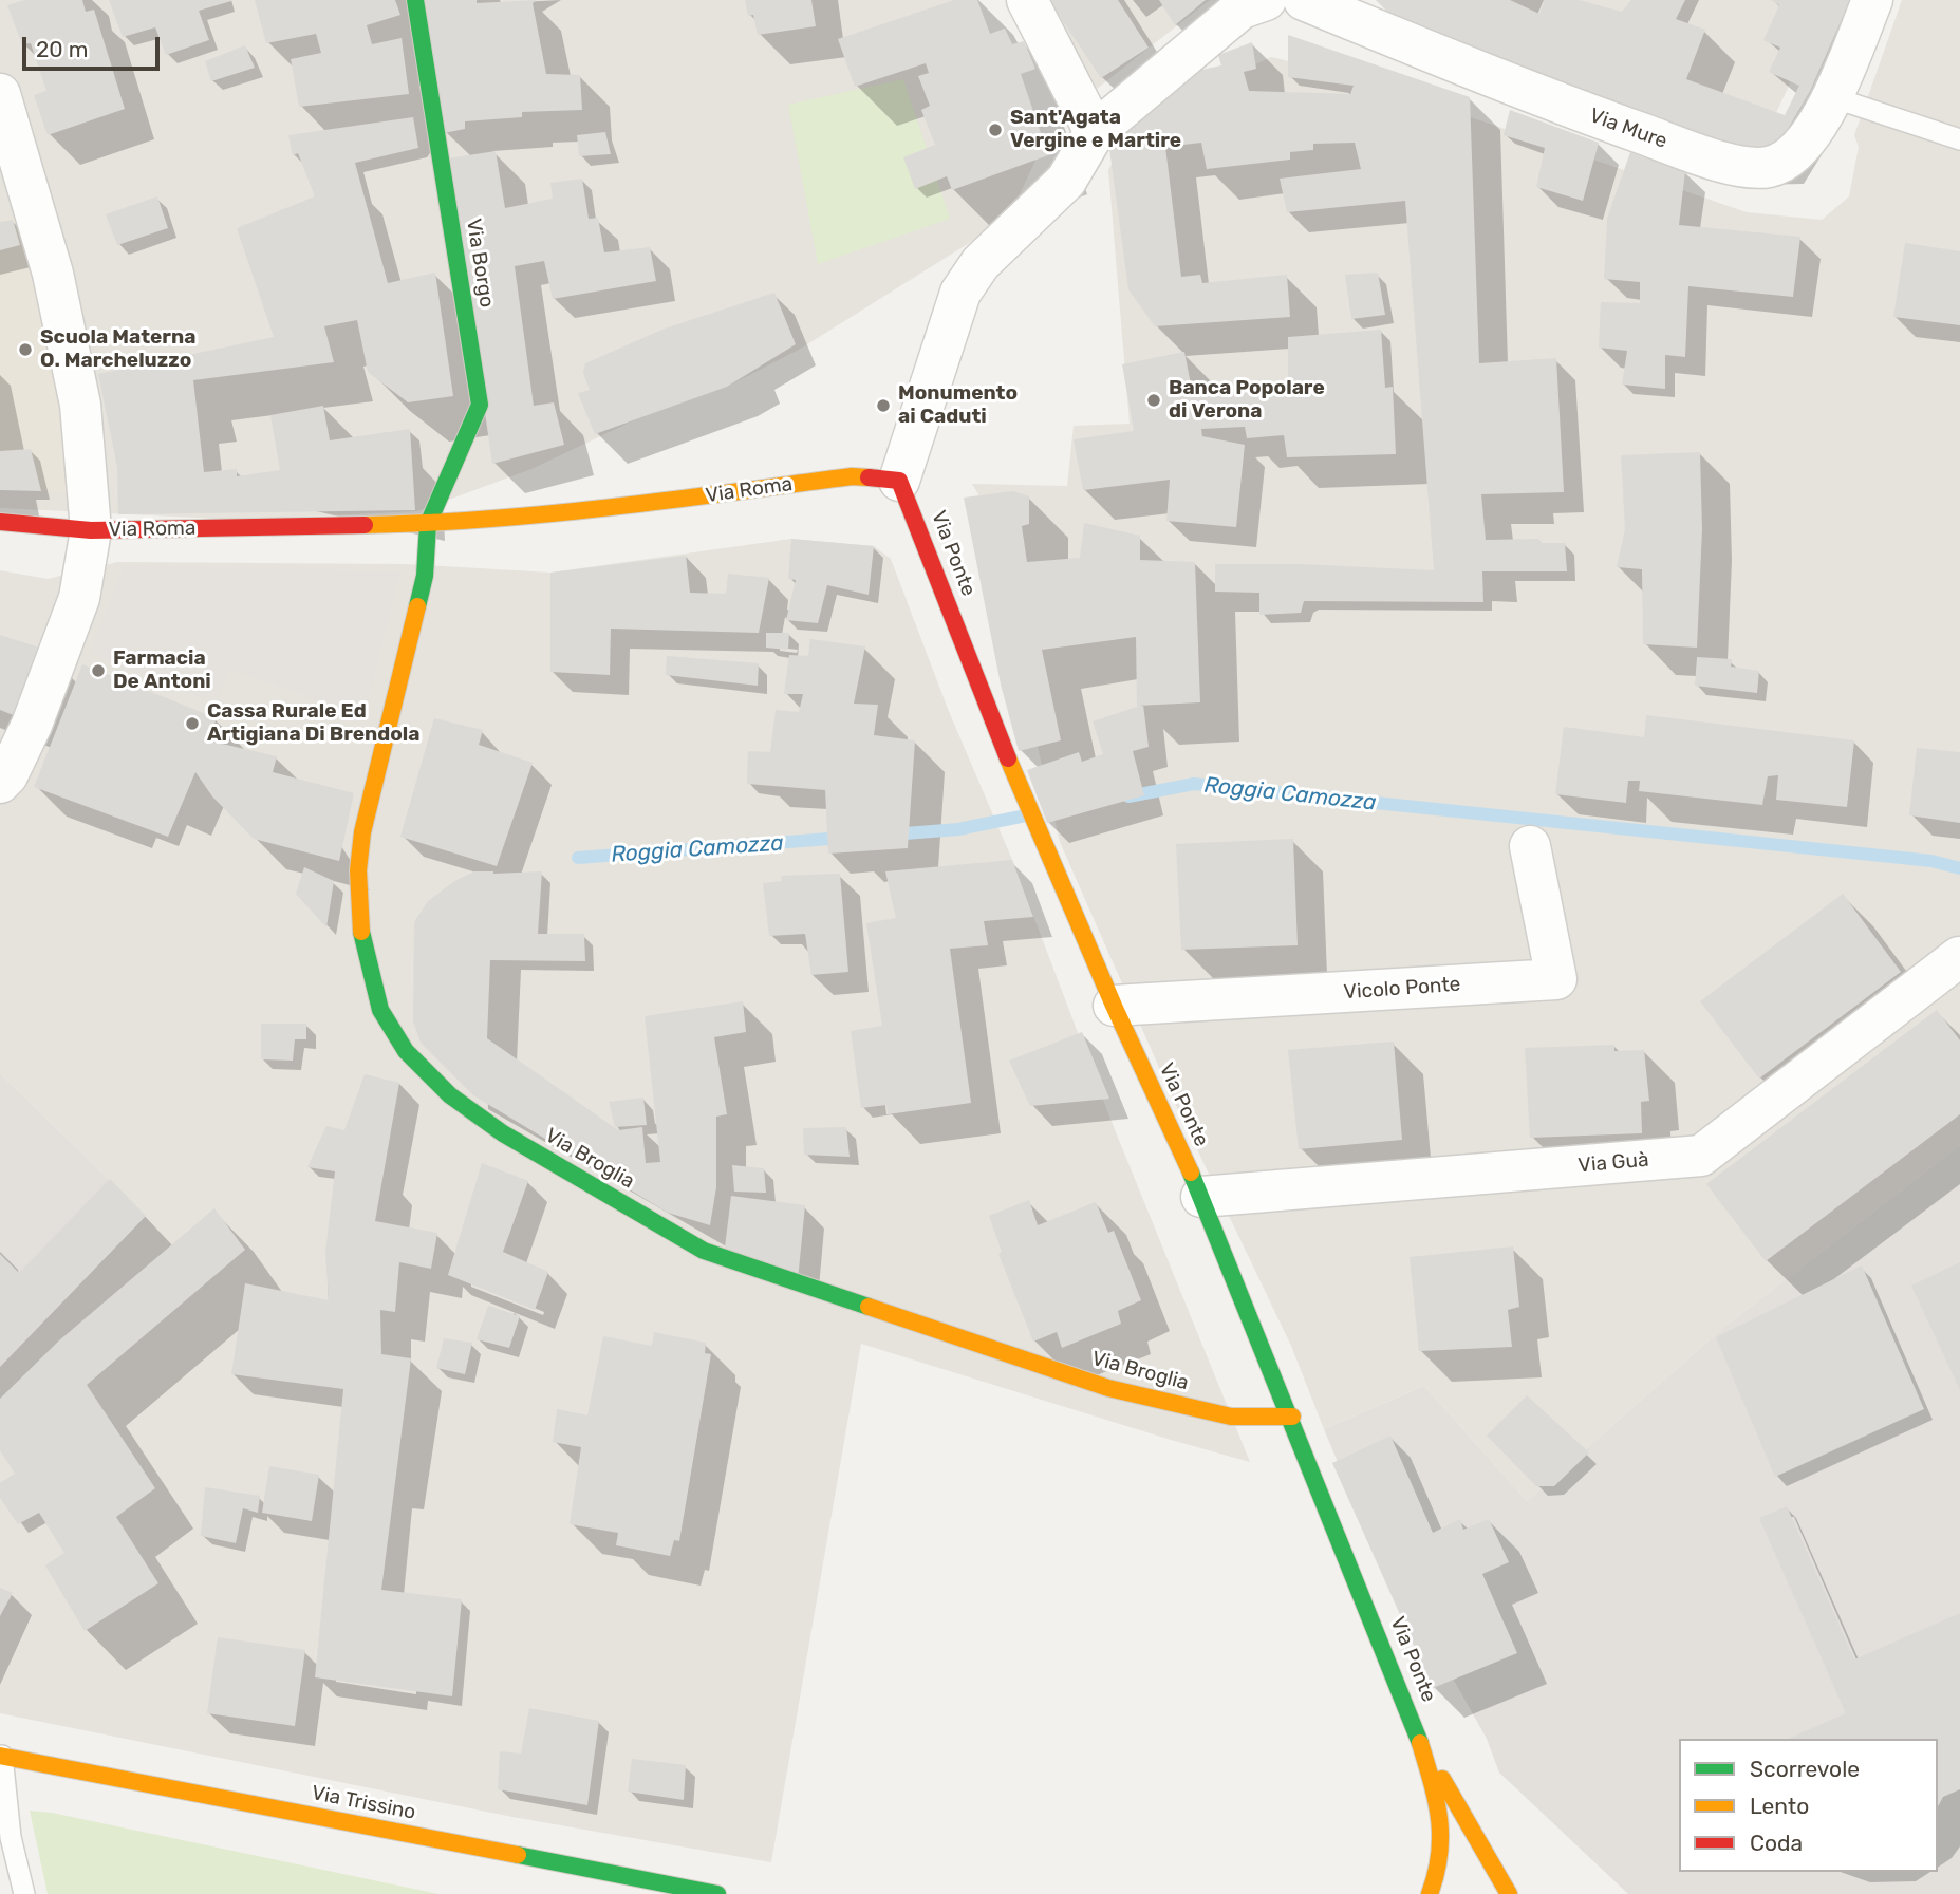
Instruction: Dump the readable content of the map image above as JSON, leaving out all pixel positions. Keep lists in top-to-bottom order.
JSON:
{
  "streets": {
    "street": [
      "Via Mure",
      "Via Borgo",
      "Via Roma",
      "Via Ponte",
      "Vicolo Ponte",
      "Via Broglia",
      "Via Guà",
      "Via Trissino"
    ]
  },
  "crossings": [
    ["Via Borgo", "Via Roma"],
    ["Via Borgo", "Via Broglia"],
    ["Via Roma", "Via Ponte"],
    ["Via Roma", "Via Broglia"],
    ["Via Ponte", "Vicolo Ponte"],
    ["Via Ponte", "Via Broglia"],
    ["Via Ponte", "Via Guà"]
  ],
  "water": ["Roggia Camozza"],
  "places": [
    "Sant'Agata Vergine e Martire",
    "Scuola Materna O. Marcheluzzo",
    "Banca Popolare di Verona",
    "Monumento ai Caduti",
    "Farmacia De Antoni",
    "Cassa Rurale Ed Artigiana Di Brendola"
  ],
  "legend": ["Scorrevole", "Lento", "Coda"],
  "scale_bar": "20 m"
}
